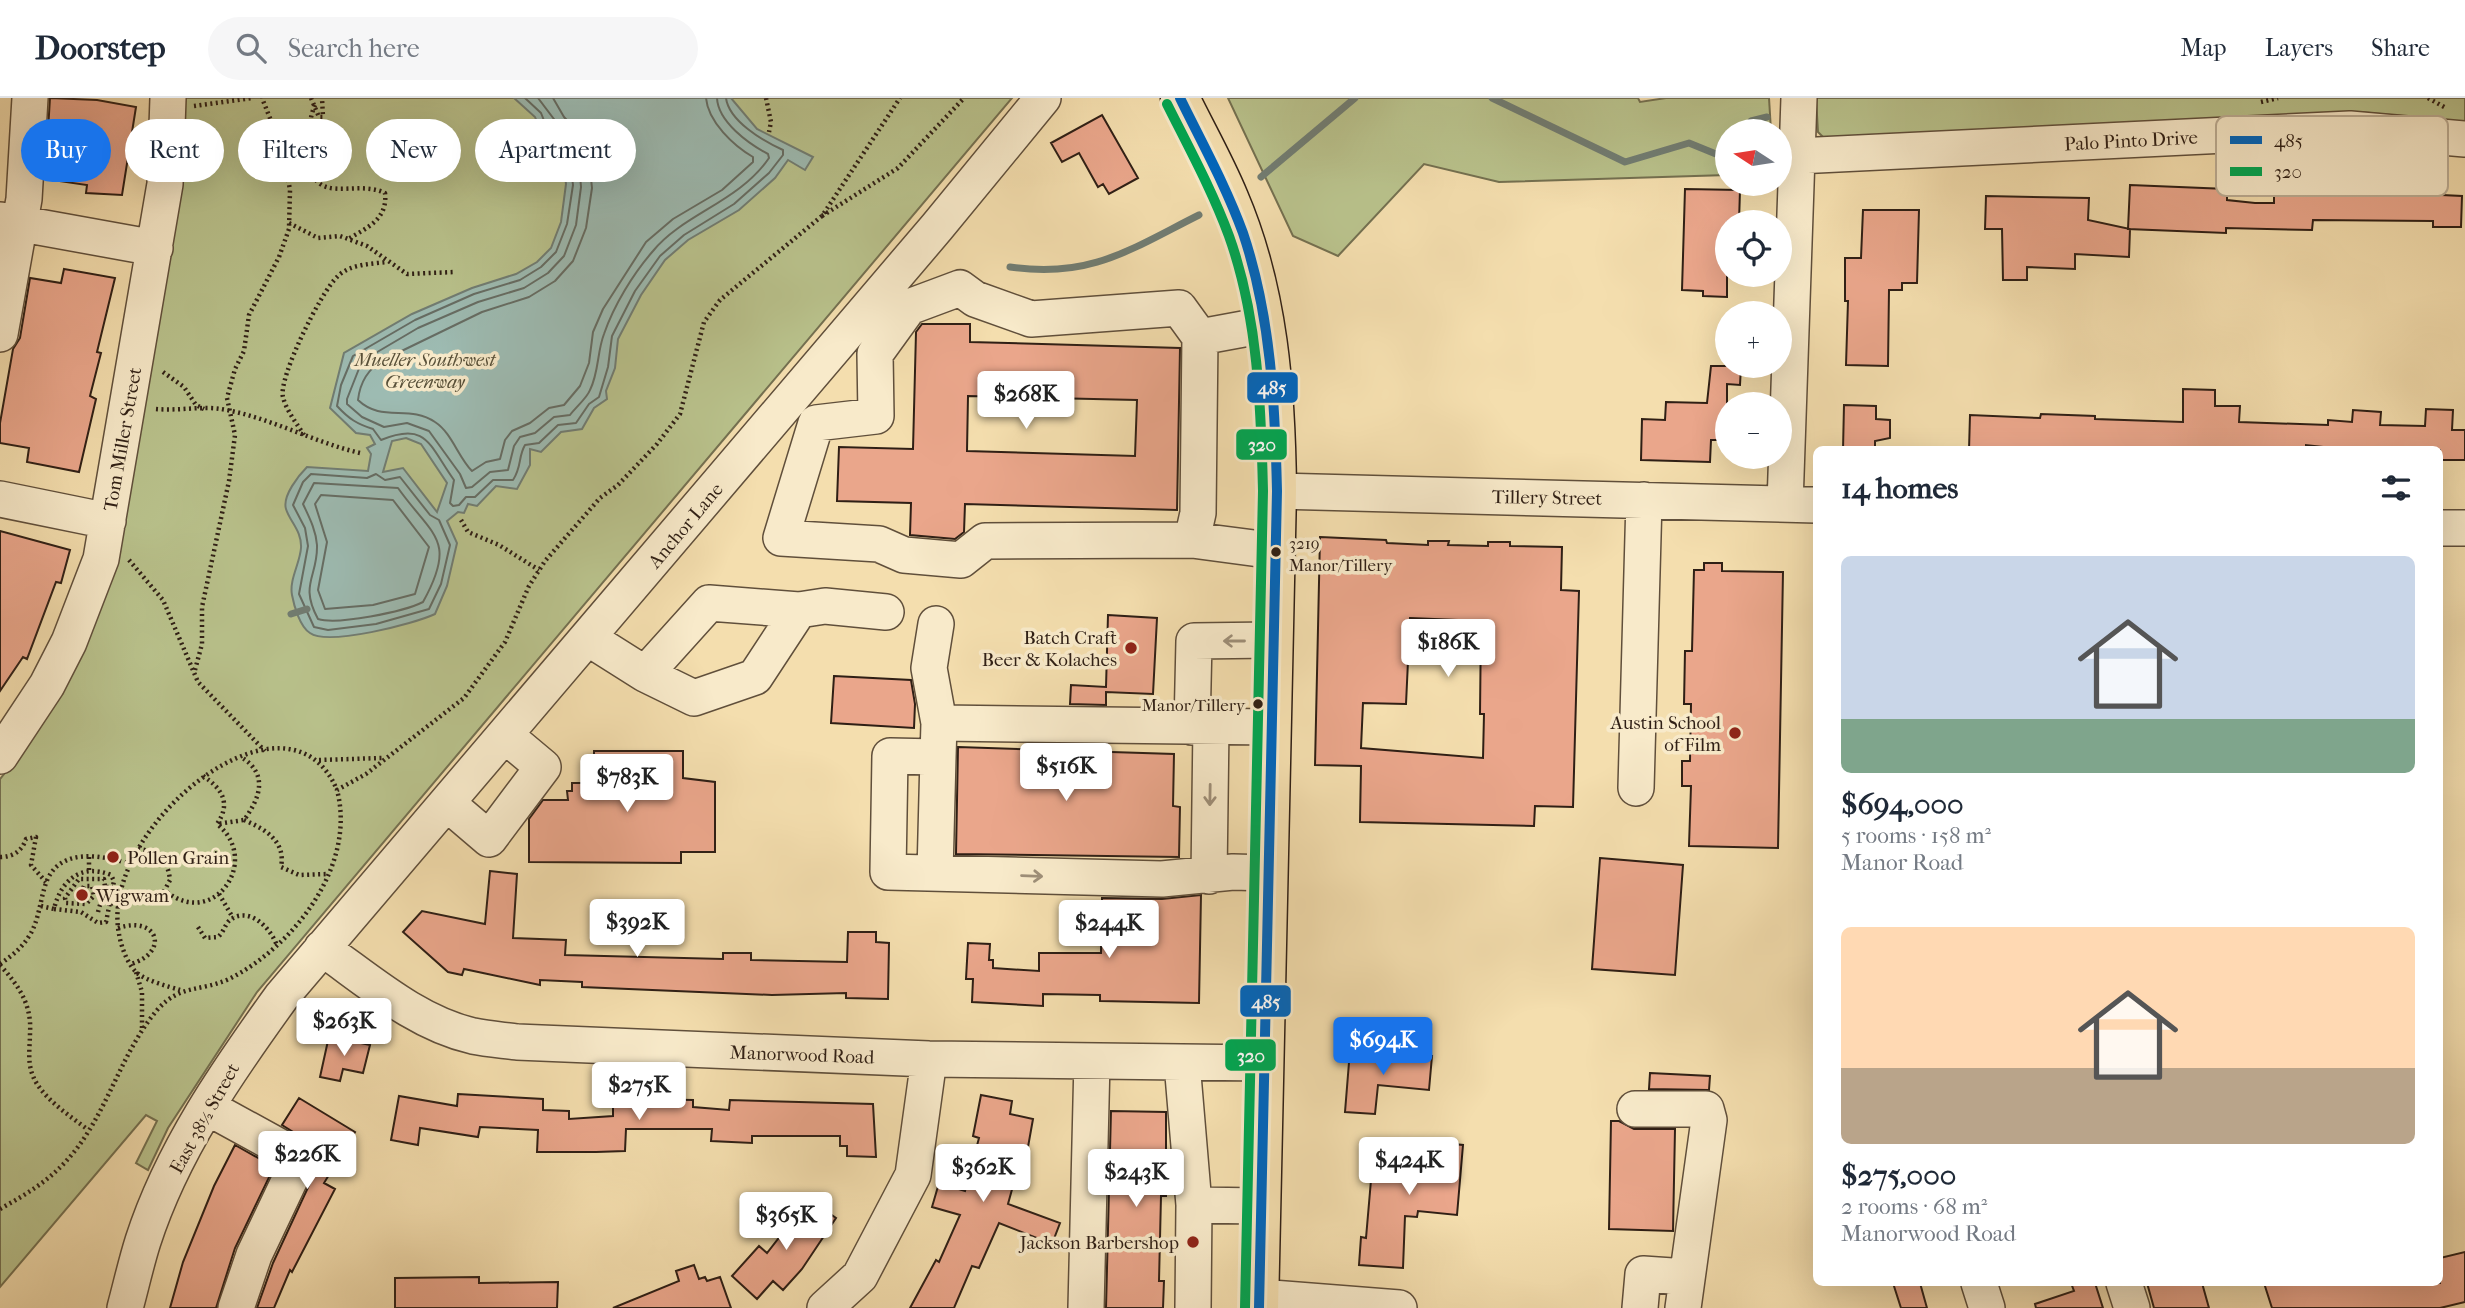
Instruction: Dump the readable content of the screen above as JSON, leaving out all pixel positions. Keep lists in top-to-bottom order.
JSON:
{
  "streets": {
    "street": [
      "Palo Pinto Drive",
      "Tom Miller Street",
      "Tillery Street",
      "Anchor Lane",
      "Manorwood Road",
      "East 38½ Street"
    ]
  },
  "crossings": [
    ["Anchor Lane", "Manorwood Road"],
    ["Anchor Lane", "East 38½ Street"],
    ["Manorwood Road", "East 38½ Street"]
  ],
  "parks": ["Mueller Southwest Greenway"],
  "places": [
    "3219 Manor/Tillery",
    "Batch Craft Beer & Kolaches",
    "Manor/Tillery",
    "Austin School of Film",
    "Pollen Grain",
    "Wigwam",
    "Jackson Barbershop"
  ],
  "lines": ["transit line 485", "transit line 320"],
  "legend": ["485", "320"],
  "north": "left",
  "page": {
    "header": "Doorstep",
    "search": "Search here",
    "nav": ["Map", "Layers", "Share"],
    "map_buttons": ["+", "−"],
    "chip": [
      "Buy",
      "Rent",
      "Filters",
      "New",
      "Apartment"
    ],
    "price": [
      "$268K",
      "$186K",
      "$516K",
      "$783K",
      "$392K",
      "$244K",
      "$263K",
      "$694K",
      "$275K",
      "$226K",
      "$424K",
      "$362K",
      "$243K",
      "$365K"
    ],
    "heading": "14 homes",
    "list": [
      {
        "name": "$694,000",
        "note": "5 rooms · 158 m² · Manor Road"
      },
      {
        "name": "$275,000",
        "note": "2 rooms · 68 m² · Manorwood Road"
      }
    ]
  }
}
